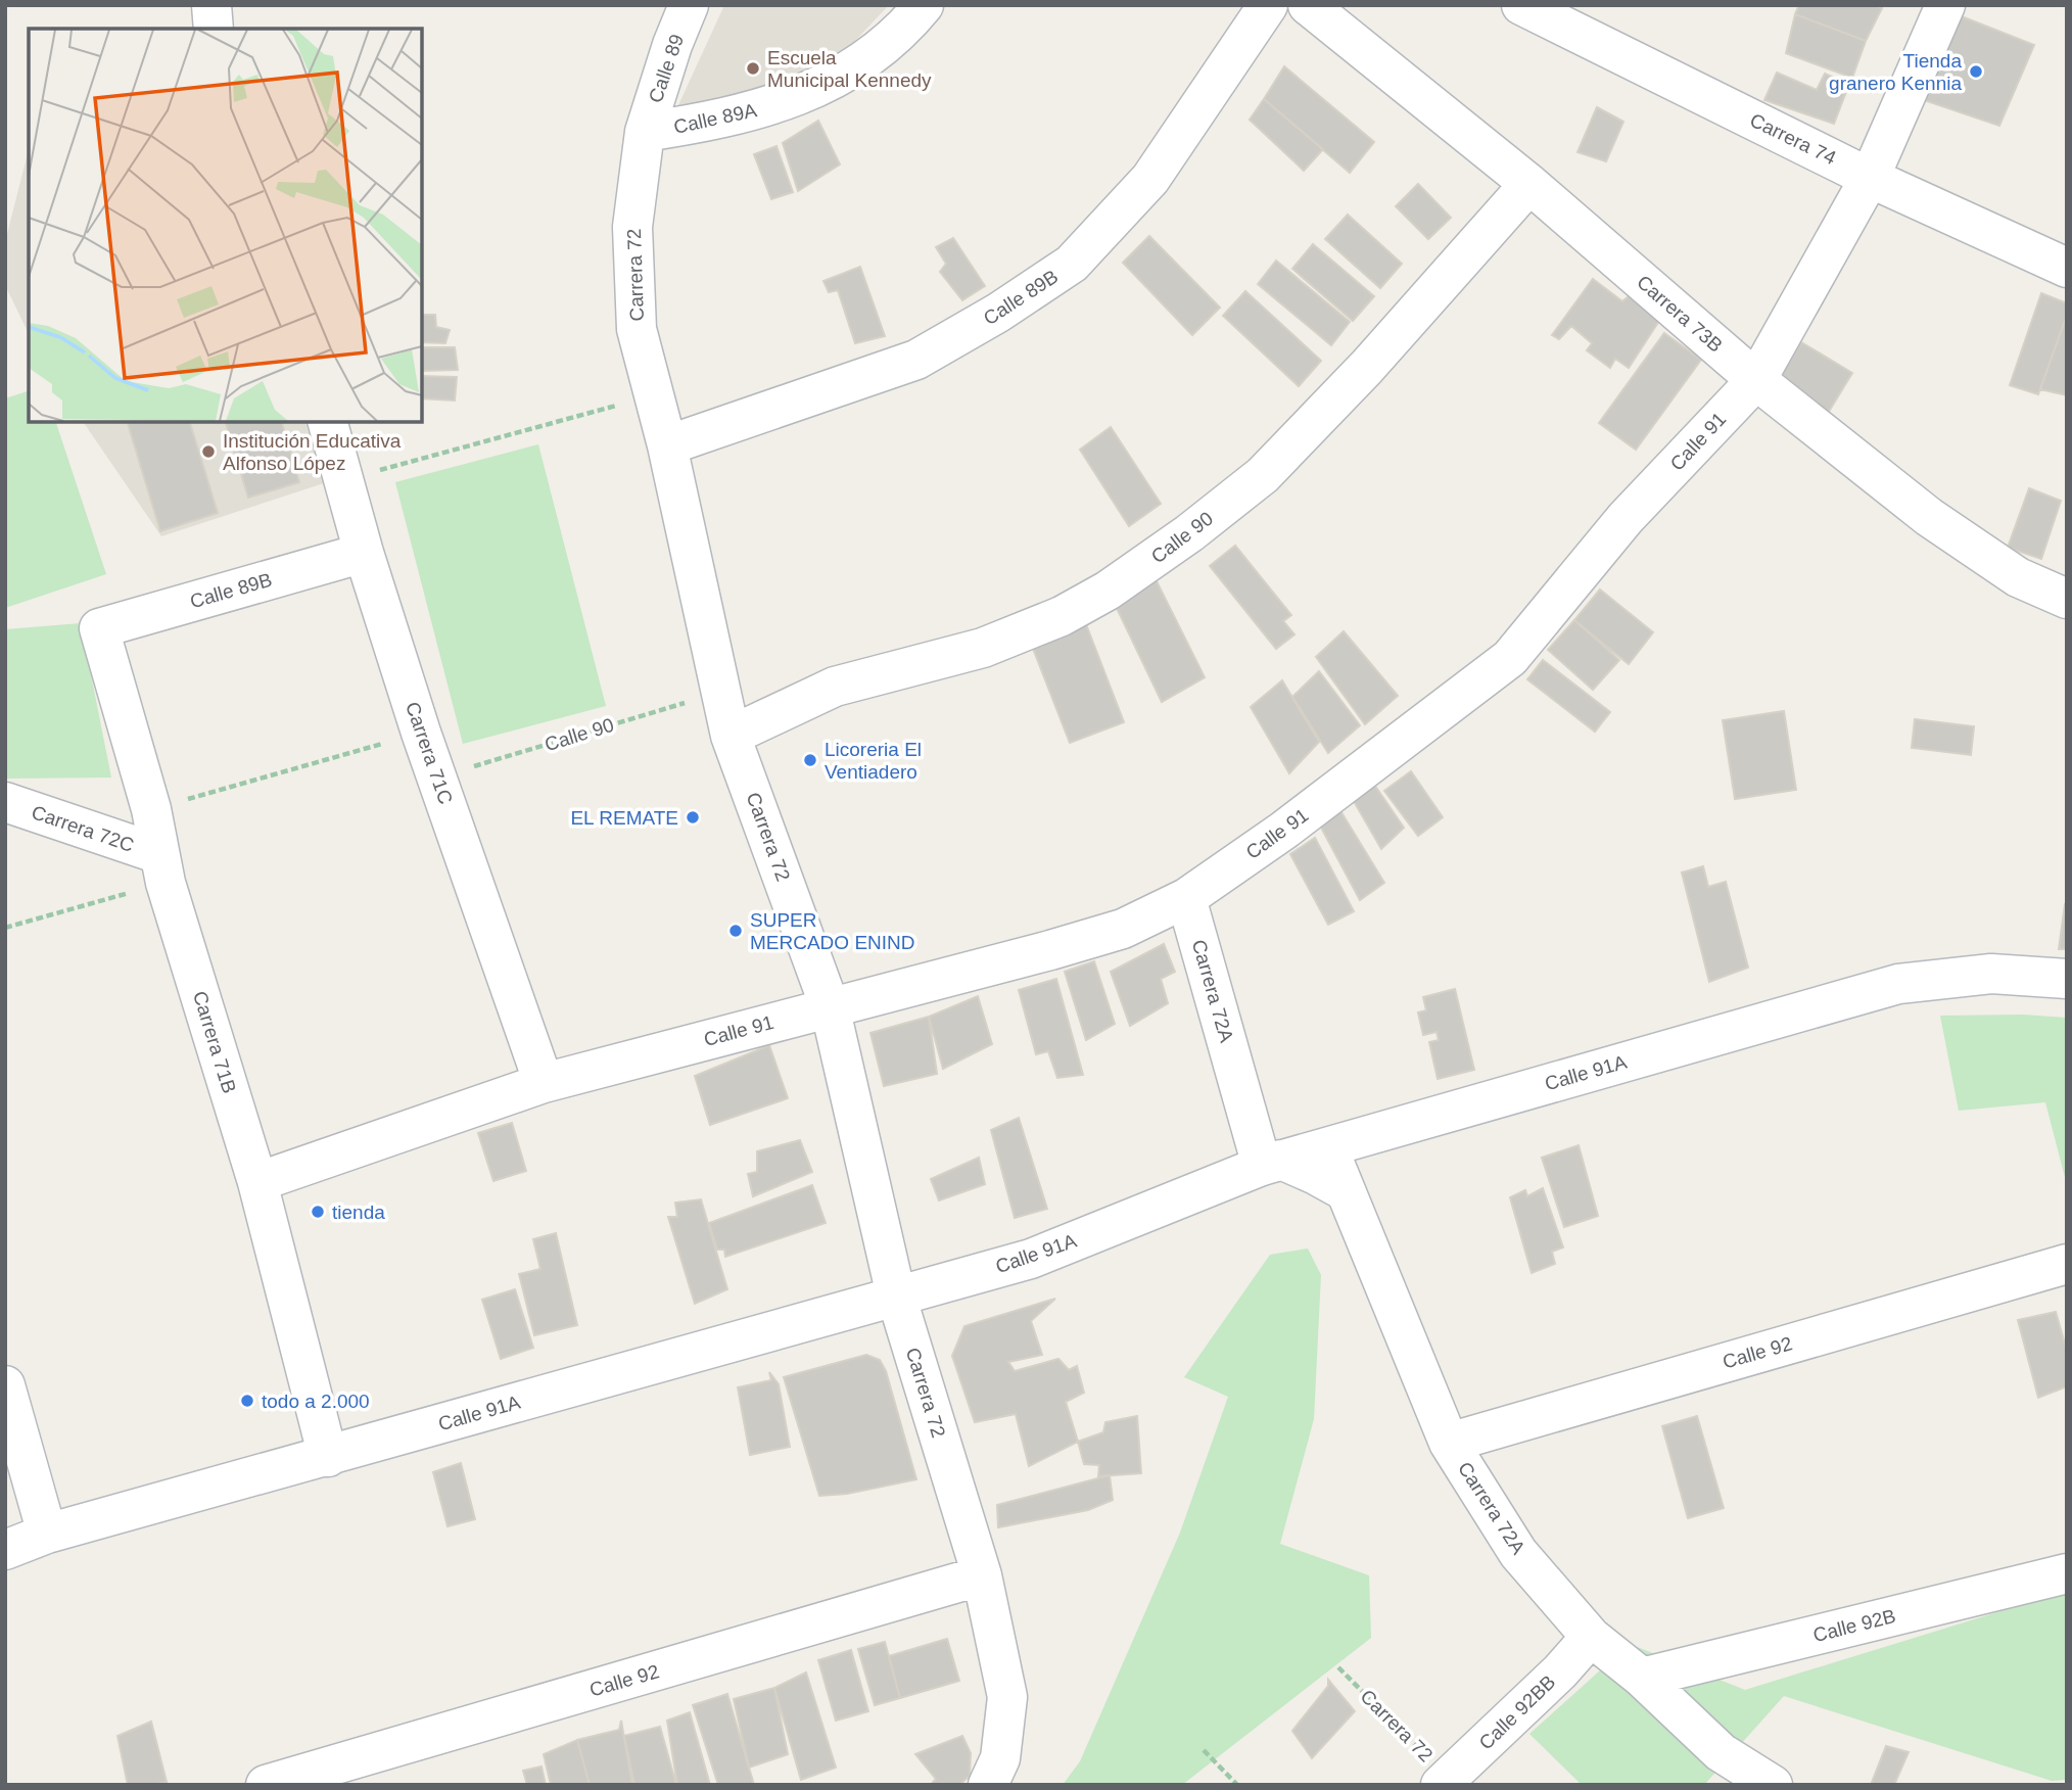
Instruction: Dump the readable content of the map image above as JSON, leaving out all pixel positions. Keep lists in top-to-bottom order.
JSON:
{
  "streets": {
    "street": [
      "Calle 89",
      "Calle 89A",
      "Carrera 74",
      "Carrera 72",
      "Calle 89B",
      "Carrera 73B",
      "Calle 91",
      "Calle 90",
      "Carrera 71C",
      "Carrera 72C",
      "Carrera 72A",
      "Carrera 71B",
      "Calle 91A",
      "Calle 92",
      "Calle 92B",
      "Calle 92BB"
    ]
  },
  "crossings": [
    ["Calle 89", "Calle 89A"],
    ["Calle 89", "Carrera 72"],
    ["Calle 89A", "Carrera 72"],
    ["Carrera 74", "Calle 91"],
    ["Carrera 72", "Calle 89B"],
    ["Carrera 72", "Calle 91"],
    ["Carrera 72", "Calle 90"],
    ["Carrera 72", "Calle 91A"],
    ["Carrera 72", "Calle 92"],
    ["Carrera 72", "Calle 92BB"],
    ["Calle 89B", "Carrera 71C"],
    ["Calle 89B", "Carrera 71B"],
    ["Carrera 73B", "Calle 91"],
    ["Carrera 73B", "Calle 90"],
    ["Calle 91", "Carrera 71C"],
    ["Calle 91", "Carrera 72A"],
    ["Calle 91", "Carrera 71B"],
    ["Calle 90", "Carrera 71C"],
    ["Carrera 72C", "Carrera 71B"],
    ["Carrera 72A", "Calle 91A"],
    ["Carrera 72A", "Calle 92"],
    ["Carrera 72A", "Calle 92B"],
    ["Carrera 72A", "Calle 92BB"],
    ["Carrera 71B", "Calle 91A"]
  ],
  "places": [
    "Escuela Municipal Kennedy",
    "Tienda granero Kennia",
    "Institución Educativa Alfonso López",
    "Licoreria El Ventiadero",
    "EL REMATE",
    "SUPER MERCADO ENIND",
    "tienda",
    "todo a 2.000"
  ]
}
